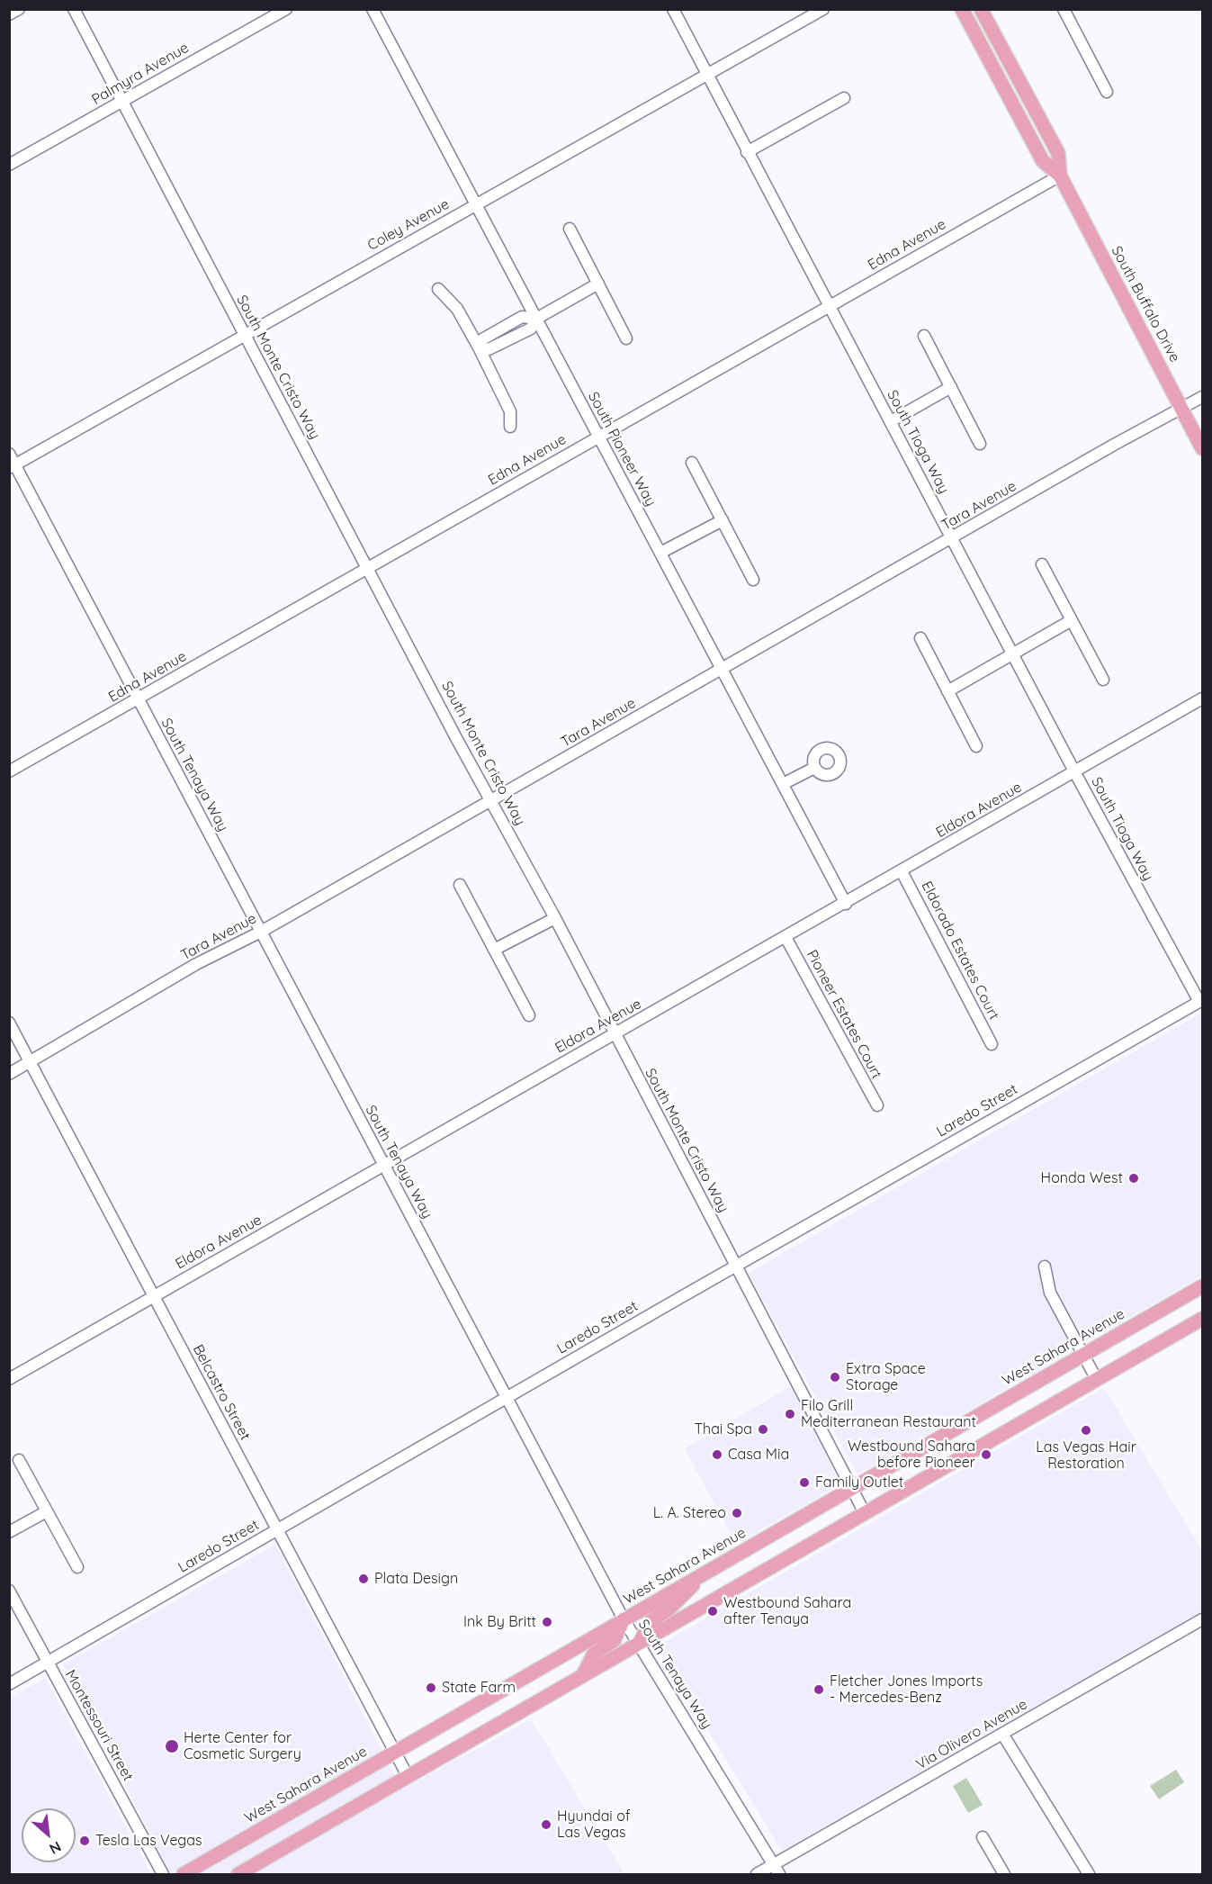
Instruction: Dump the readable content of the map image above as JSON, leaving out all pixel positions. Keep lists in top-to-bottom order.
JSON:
{
  "streets": {
    "main road": ["South Buffalo Drive", "West Sahara Avenue"],
    "street": [
      "Palmyra Avenue",
      "Coley Avenue",
      "Edna Avenue",
      "South Monte Cristo Way",
      "South Tioga Way",
      "South Pioneer Way",
      "Tara Avenue",
      "South Tenaya Way",
      "Eldora Avenue",
      "Eldorado Estates Court",
      "Pioneer Estates Court",
      "Laredo Street",
      "Belcastro Street",
      "Montessouri Street",
      "Via Olivero Avenue"
    ]
  },
  "crossings": [
    ["Palmyra Avenue", "South Monte Cristo Way"],
    ["Coley Avenue", "South Monte Cristo Way"],
    ["Coley Avenue", "South Tioga Way"],
    ["Coley Avenue", "South Pioneer Way"],
    ["Coley Avenue", "South Tenaya Way"],
    ["Edna Avenue", "South Buffalo Drive"],
    ["Edna Avenue", "South Monte Cristo Way"],
    ["Edna Avenue", "South Tioga Way"],
    ["Edna Avenue", "South Pioneer Way"],
    ["Edna Avenue", "South Tenaya Way"],
    ["South Buffalo Drive", "Tara Avenue"],
    ["South Monte Cristo Way", "Tara Avenue"],
    ["South Monte Cristo Way", "Eldora Avenue"],
    ["South Monte Cristo Way", "Laredo Street"],
    ["South Monte Cristo Way", "West Sahara Avenue"],
    ["South Tioga Way", "Tara Avenue"],
    ["South Tioga Way", "Eldora Avenue"],
    ["South Tioga Way", "Laredo Street"],
    ["South Pioneer Way", "Tara Avenue"],
    ["South Pioneer Way", "Eldora Avenue"],
    ["Tara Avenue", "South Tenaya Way"],
    ["Tara Avenue", "Belcastro Street"],
    ["South Tenaya Way", "Eldora Avenue"],
    ["South Tenaya Way", "Laredo Street"],
    ["South Tenaya Way", "West Sahara Avenue"],
    ["South Tenaya Way", "Via Olivero Avenue"],
    ["Eldora Avenue", "Eldorado Estates Court"],
    ["Eldora Avenue", "Pioneer Estates Court"],
    ["Eldora Avenue", "Belcastro Street"],
    ["Laredo Street", "Belcastro Street"],
    ["Laredo Street", "Montessouri Street"],
    ["West Sahara Avenue", "Belcastro Street"]
  ],
  "places": [
    "Honda West",
    "Extra Space Storage",
    "Filo Grill Mediterranean Restaurant",
    "Thai Spa",
    "Las Vegas Hair Restoration",
    "Casa Mia",
    "Westbound Sahara before Pioneer",
    "Family Outlet",
    "L. A. Stereo",
    "Plata Design",
    "Westbound Sahara after Tenaya",
    "Ink By Britt",
    "State Farm",
    "Fletcher Jones Imports - Mercedes-Benz",
    "Herte Center for Cosmetic Surgery",
    "Hyundai of Las Vegas",
    "Tesla Las Vegas"
  ],
  "north": "bottom right"
}
